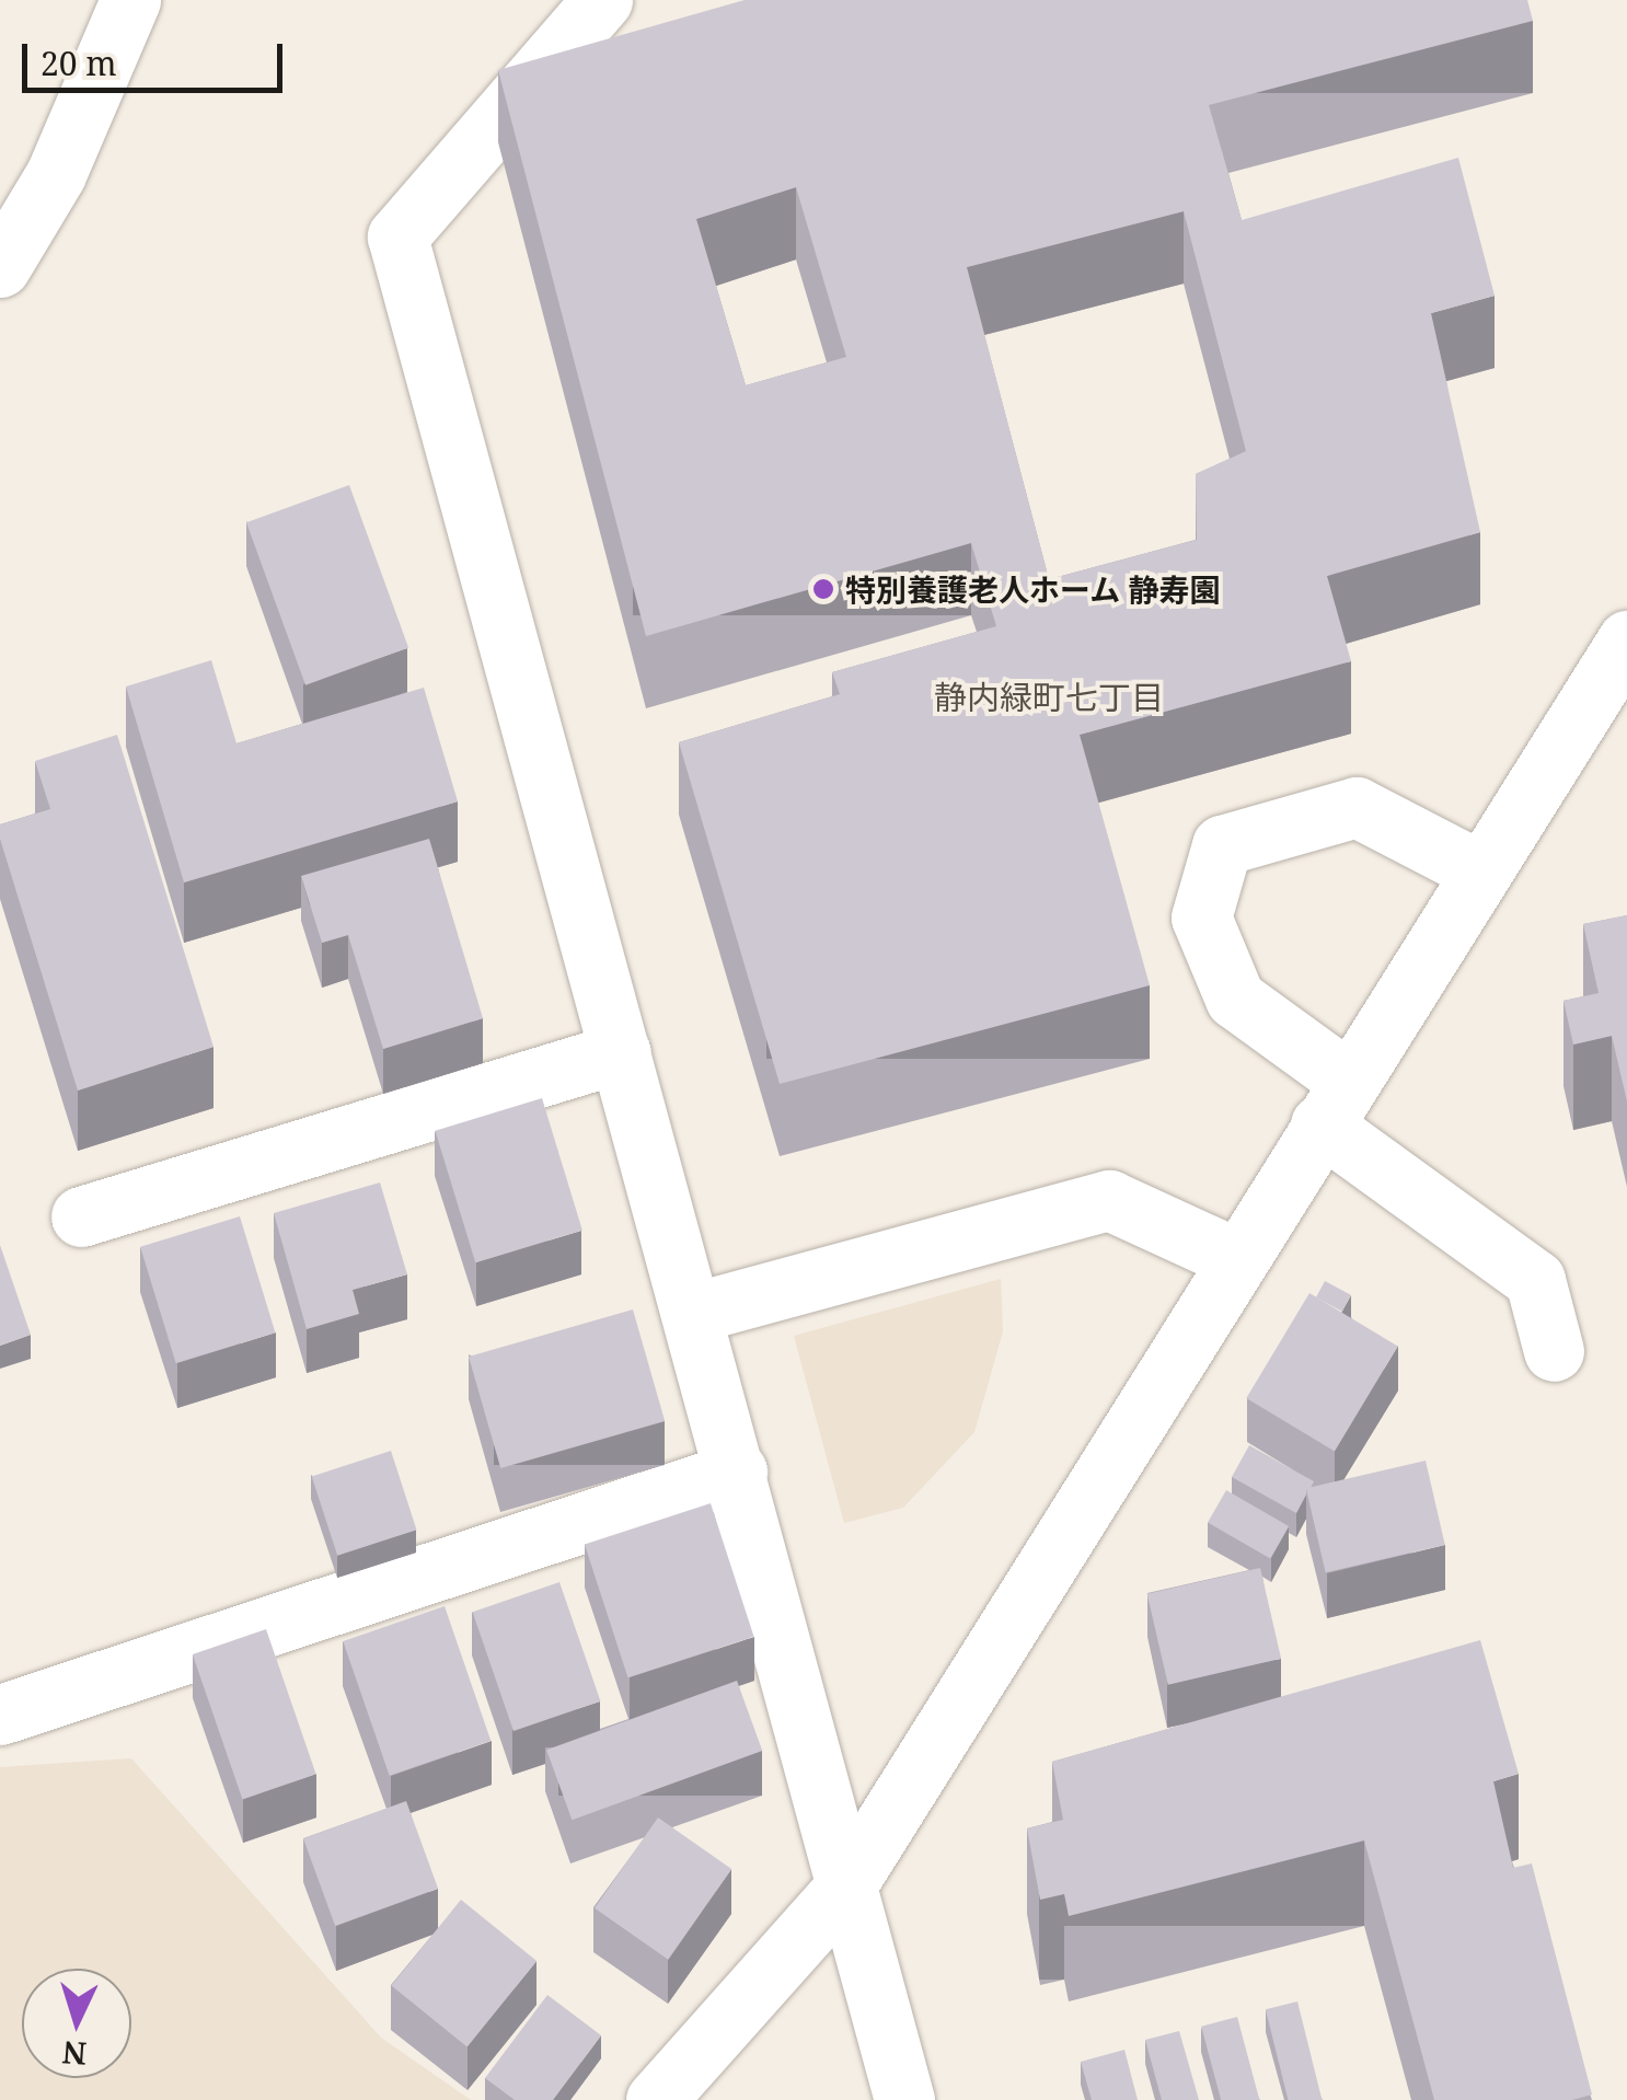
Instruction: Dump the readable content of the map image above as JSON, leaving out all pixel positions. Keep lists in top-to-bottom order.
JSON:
{
  "districts": ["静内緑町七丁目"],
  "places": ["特別養護老人ホーム 静寿園"],
  "scale_bar": "20 m",
  "north": "bottom"
}
